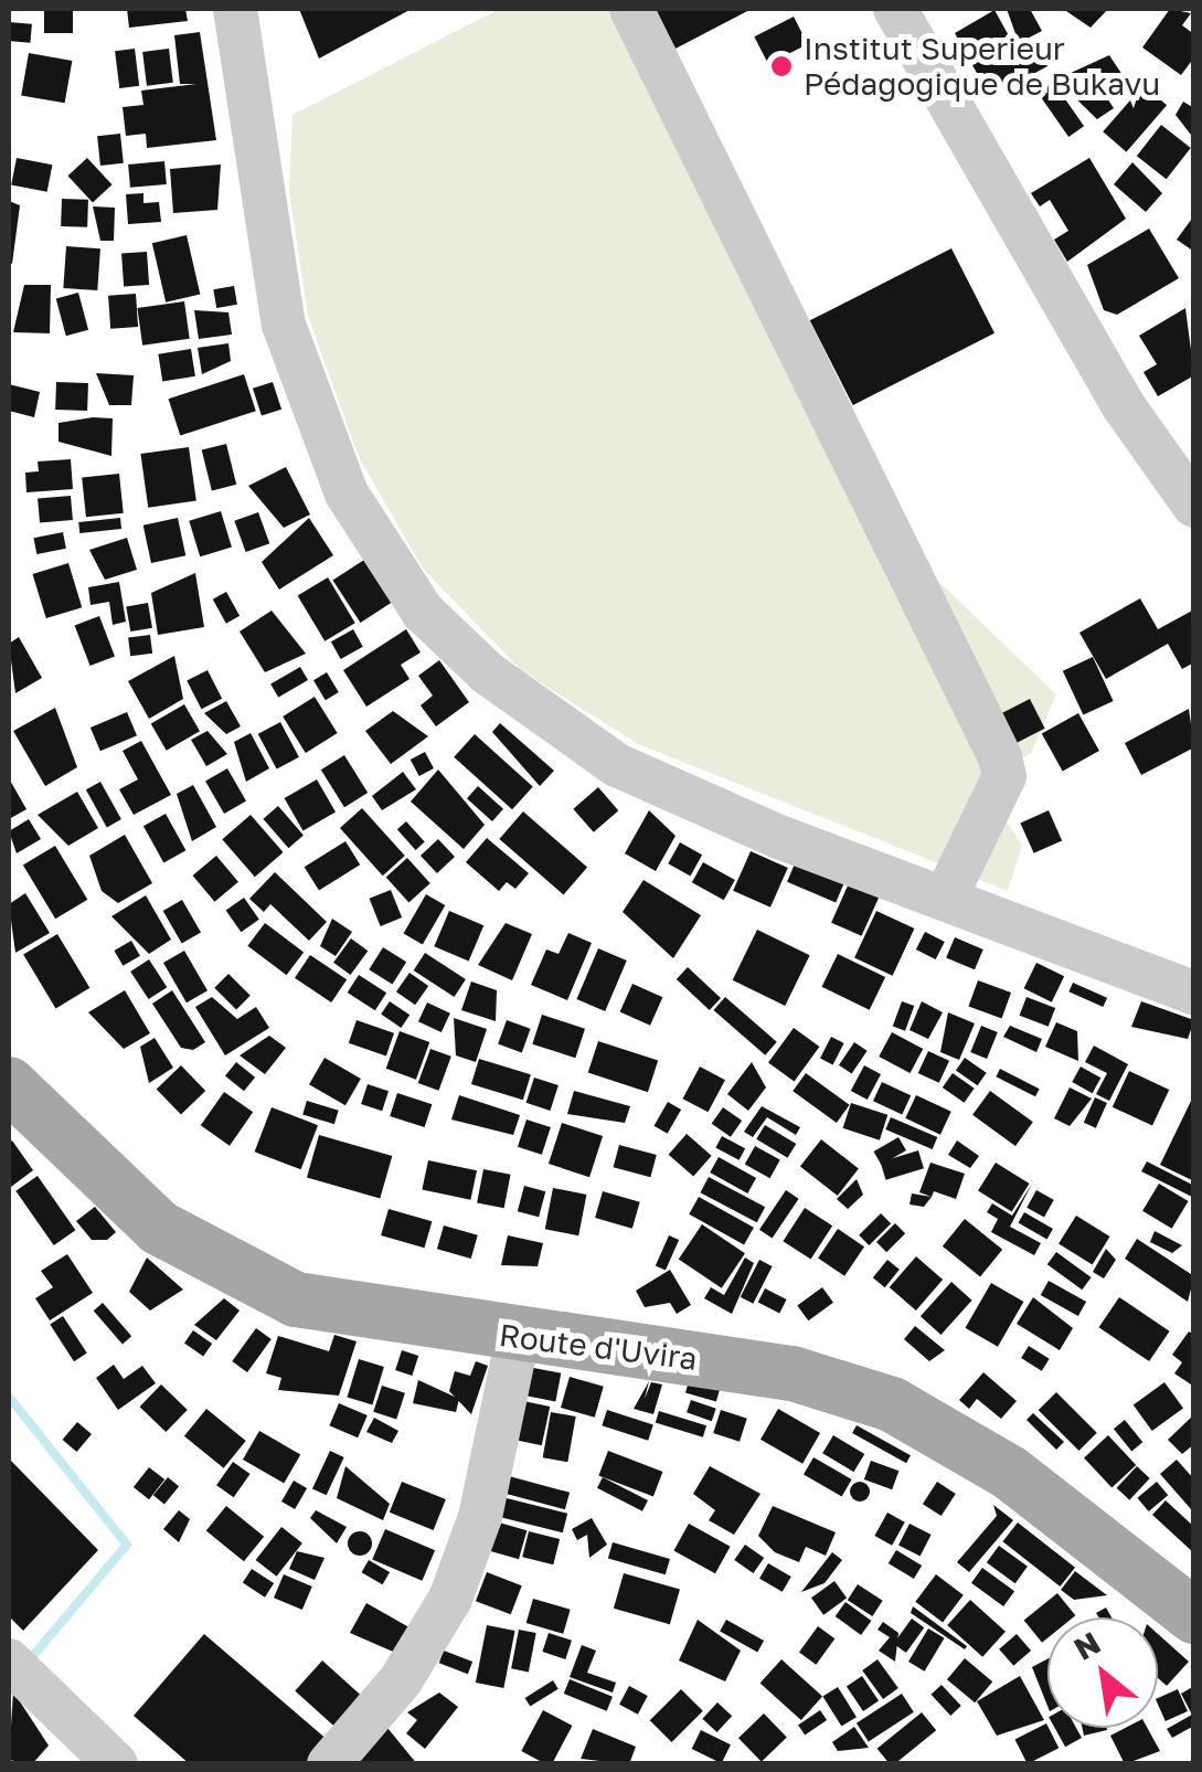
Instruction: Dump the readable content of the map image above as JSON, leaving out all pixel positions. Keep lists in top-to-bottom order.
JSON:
{
  "streets": {
    "main road": ["Route d'Uvira"]
  },
  "places": ["Institut Superieur Pédagogique de Bukavu"],
  "north": "top left"
}
